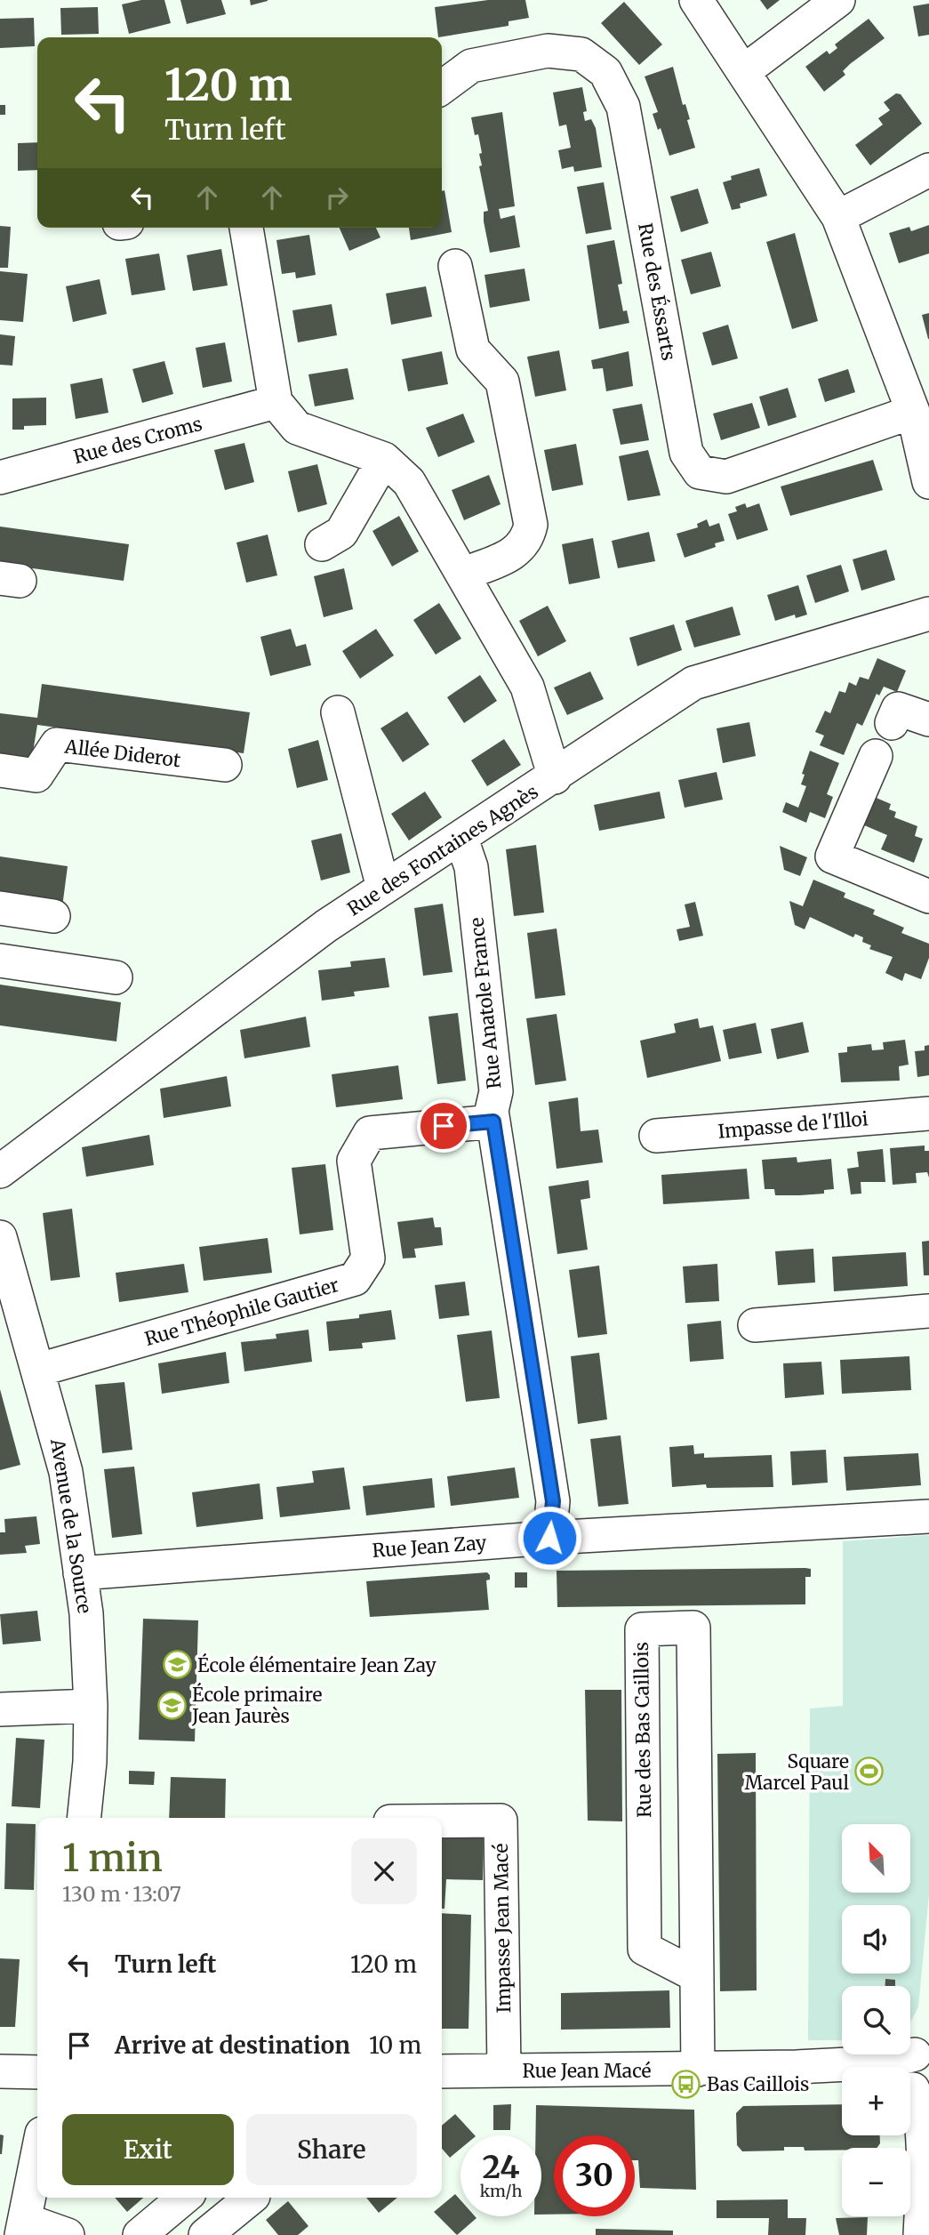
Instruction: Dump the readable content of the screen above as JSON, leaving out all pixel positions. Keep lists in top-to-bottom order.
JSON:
{
  "streets": {
    "street": [
      "Rue des Éssarts",
      "Rue des Croms",
      "Allée Diderot",
      "Rue des Fontaines Agnès",
      "Rue Anatole France",
      "Impasse de l'Illoi",
      "Rue Théophile Gautier",
      "Avenue de la Source",
      "Rue Jean Zay",
      "Rue des Bas Caillois",
      "Impasse Jean Macé",
      "Rue Jean Macé"
    ]
  },
  "crossings": [
    ["Rue des Fontaines Agnès", "Rue Anatole France"],
    ["Rue Anatole France", "Rue Théophile Gautier"],
    ["Rue Anatole France", "Rue Jean Zay"],
    ["Rue Théophile Gautier", "Avenue de la Source"],
    ["Avenue de la Source", "Rue Jean Zay"],
    ["Rue des Bas Caillois", "Rue Jean Macé"],
    ["Impasse Jean Macé", "Rue Jean Macé"]
  ],
  "places": {
    "school or university": ["École élémentaire Jean Zay", "École primaire Jean Jaurès"],
    "sports": ["Square Marcel Paul"],
    "bus stop": ["Bas Caillois"]
  },
  "north": "top left",
  "page": {
    "turn": ["120 m", "Turn left"],
    "heading": ["1 min", "130 m · 13:07"],
    "map_buttons": ["+", "−"],
    "list": [
      {
        "name": "Turn left",
        "value": "120 m"
      },
      {
        "name": "Arrive at destination",
        "value": "10 m"
      }
    ],
    "buttons": ["Exit", "Share"],
    "speed": "24 km/h",
    "limit": "30"
  }
}
